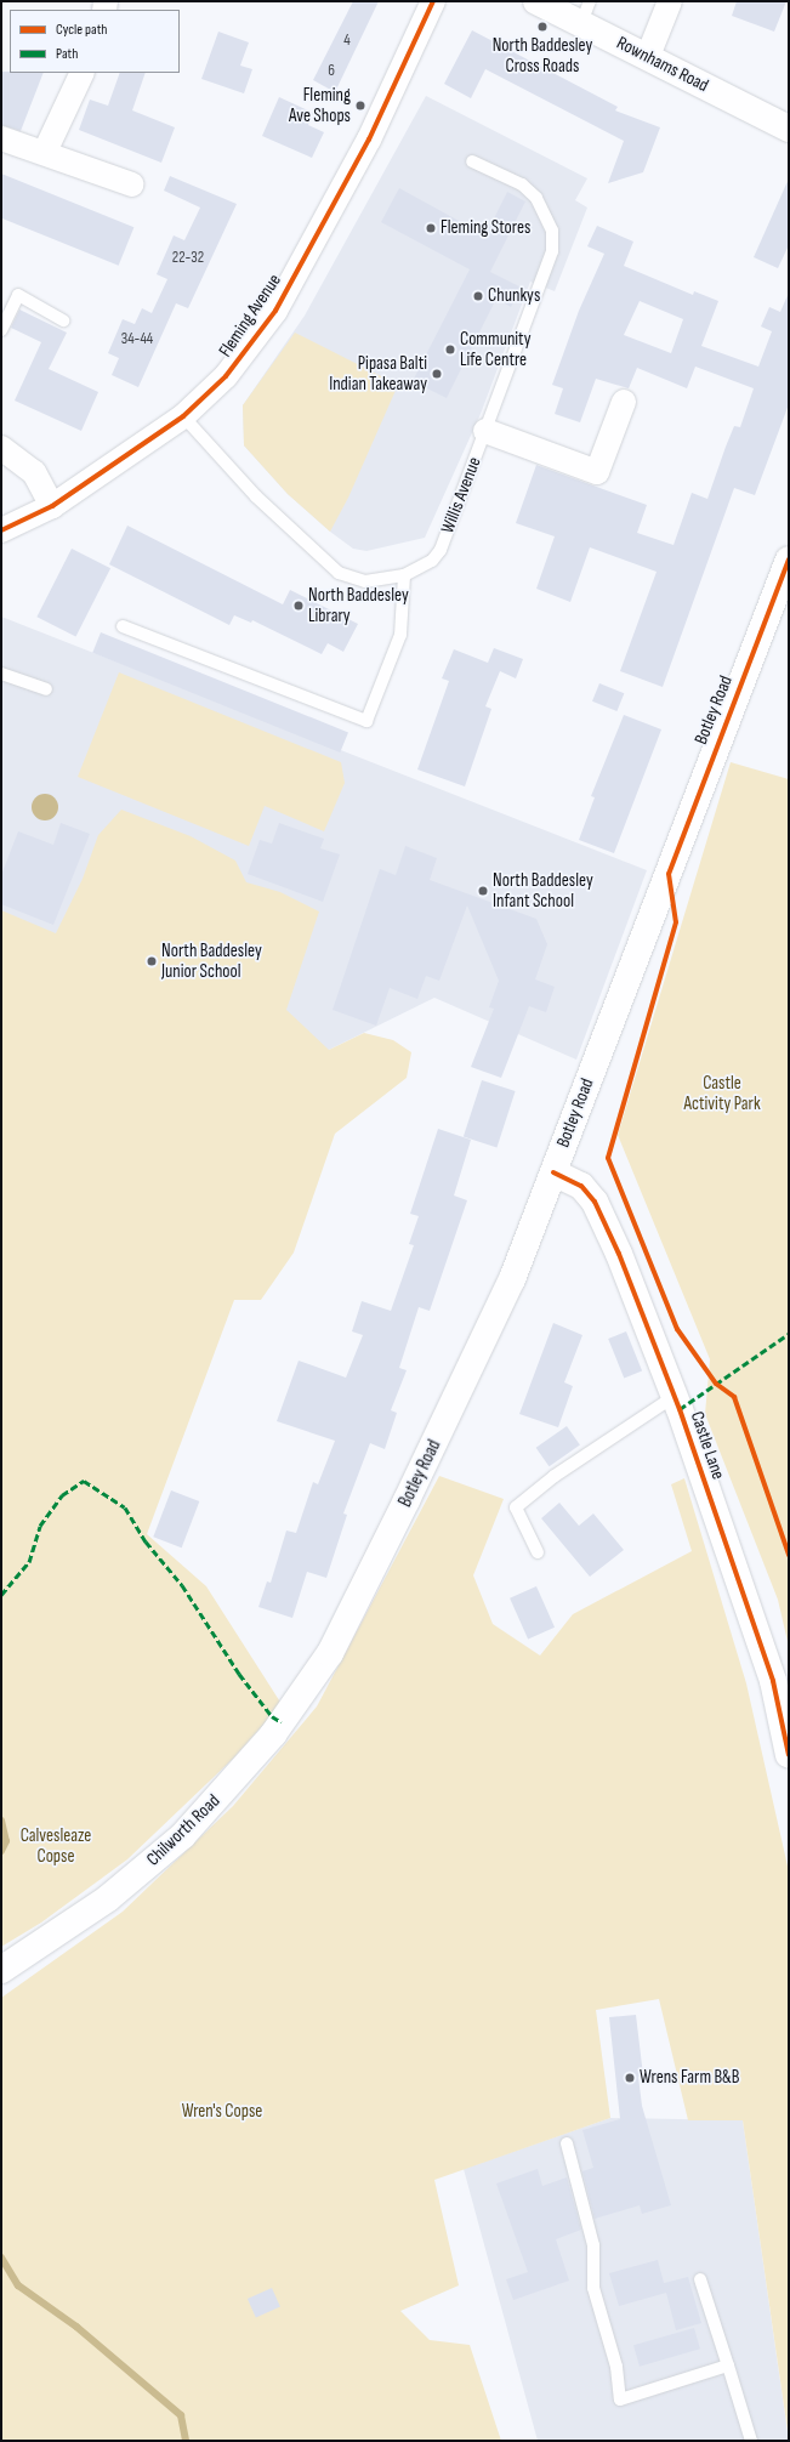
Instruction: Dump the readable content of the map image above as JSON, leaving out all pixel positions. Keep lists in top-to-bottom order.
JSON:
{
  "streets": {
    "main road": [
      "Rownhams Road",
      "Botley Road",
      "Castle Lane",
      "Chilworth Road"
    ],
    "street": ["Fleming Avenue"],
    "lane": ["Willis Avenue"]
  },
  "crossings": [
    ["Fleming Avenue", "Willis Avenue"],
    ["Botley Road", "Castle Lane"],
    ["Botley Road", "Chilworth Road"]
  ],
  "parks": ["Castle Activity Park", "Calvesleaze Copse", "Wren's Copse"],
  "places": [
    "North Baddesley Cross Roads",
    "Fleming Ave Shops",
    "Fleming Stores",
    "Chunkys",
    "Community Life Centre",
    "Pipasa Balti Indian Takeaway",
    "North Baddesley Library",
    "North Baddesley Infant School",
    "North Baddesley Junior School",
    "Wrens Farm B&B"
  ],
  "house_numbers": [
    "4",
    "6",
    "22-32",
    "34-44"
  ],
  "legend": ["Cycle path", "Path"]
}
